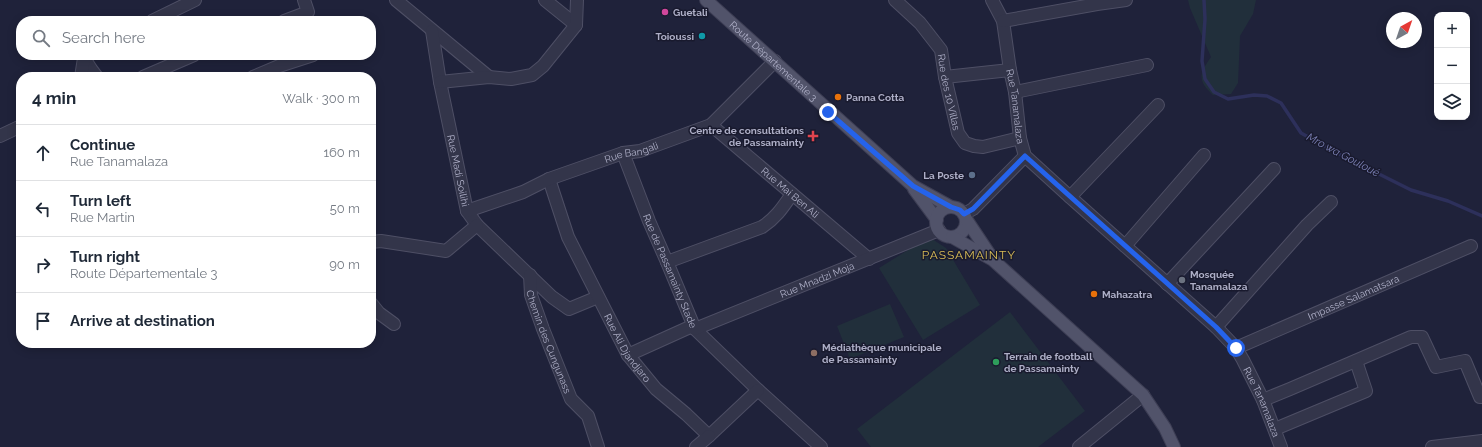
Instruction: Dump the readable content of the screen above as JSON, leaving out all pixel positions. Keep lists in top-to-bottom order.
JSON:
{
  "streets": {
    "main road": ["Route Départementale 3"],
    "street": [
      "Rue des 10 Villas",
      "Rue Tanamalaza",
      "Rue Bangali",
      "Rue Madi Soilihi",
      "Rue Mai Ben Ali",
      "Rue de Passamainty Stade",
      "Rue Mnadzi Moja",
      "Impasse Salamatsara",
      "Chemin des Cungunass",
      "Rue Ali Djandjaro"
    ]
  },
  "crossings": [
    ["Route Départementale 3", "Rue Bangali"],
    ["Route Départementale 3", "Rue Mnadzi Moja"],
    ["Rue des 10 Villas", "Rue Tanamalaza"],
    ["Rue Tanamalaza", "Impasse Salamatsara"],
    ["Rue Bangali", "Rue Madi Soilihi"],
    ["Rue Bangali", "Rue Mai Ben Ali"],
    ["Rue Bangali", "Rue de Passamainty Stade"],
    ["Rue Bangali", "Rue Ali Djandjaro"],
    ["Rue Madi Soilihi", "Chemin des Cungunass"],
    ["Rue Madi Soilihi", "Rue Ali Djandjaro"],
    ["Rue Mai Ben Ali", "Rue Mnadzi Moja"],
    ["Rue de Passamainty Stade", "Rue Mnadzi Moja"],
    ["Rue Mnadzi Moja", "Rue Ali Djandjaro"]
  ],
  "districts": ["PASSAMAINTY"],
  "water": ["Mro wa Gouloué"],
  "places": {
    "other": [
      "Guetali",
      "Toioussi",
      "Panna Cotta",
      "La Poste",
      "Mosquée Tanamalaza",
      "Mahazatra",
      "Médiathèque municipale de Passamainty",
      "Terrain de football de Passamainty"
    ],
    "health": ["Centre de consultations de Passamainty"]
  },
  "north": "top right",
  "page": {
    "map_buttons": ["+", "−"],
    "search": "Search here",
    "heading": ["4 min", "Walk · 300 m"],
    "list": [
      ["Continue", "Rue Tanamalaza", "160 m"],
      ["Turn left", "Rue Martin", "50 m"],
      ["Turn right", "Route Départementale 3", "90 m"],
      "Arrive at destination"
    ]
  }
}
